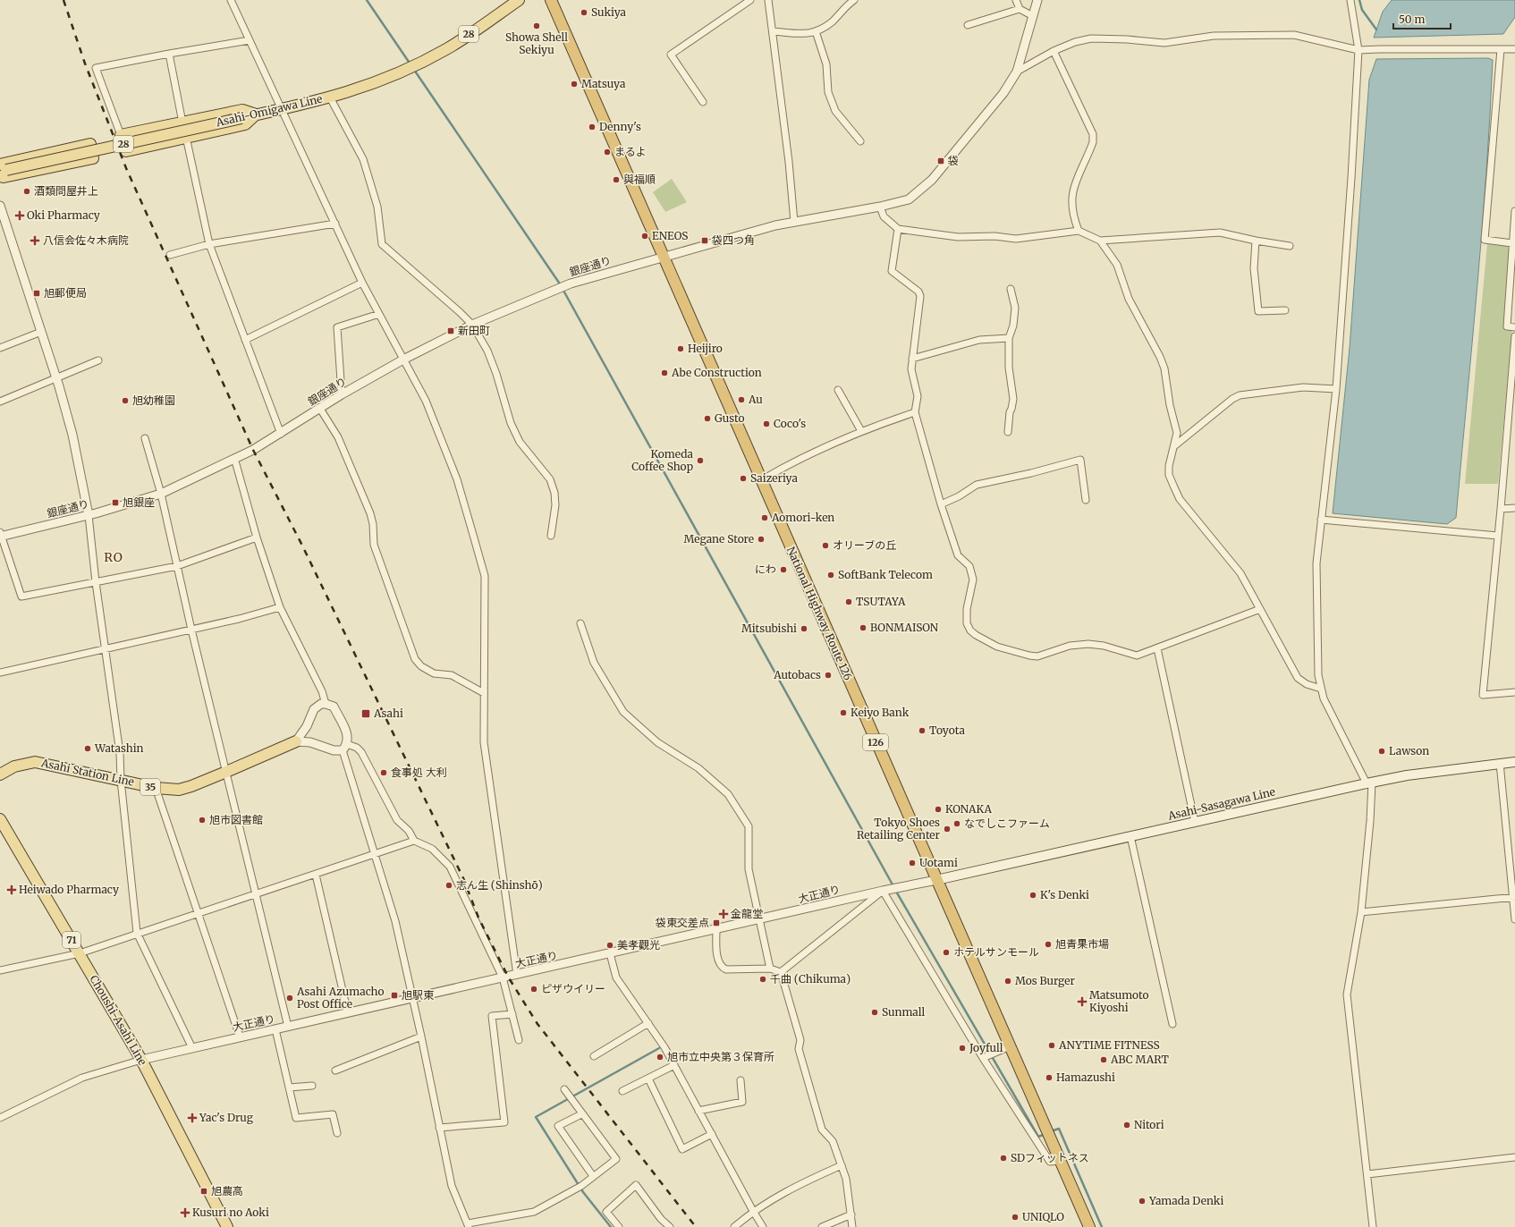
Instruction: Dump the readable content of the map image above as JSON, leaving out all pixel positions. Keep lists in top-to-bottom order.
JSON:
{
  "streets": {
    "highway": ["National Highway Route 126", "126"],
    "main road": [
      "28",
      "Asahi-Omigawa Line",
      "Asahi Station Line",
      "35",
      "Asahi-Sasagawa Line",
      "71",
      "Choushi-Asahi Line"
    ],
    "street": ["銀座通り", "大正通り"]
  },
  "crossings": [
    ["銀座通り", "National Highway Route 126"],
    ["National Highway Route 126", "Asahi-Sasagawa Line"],
    ["National Highway Route 126", "大正通り"],
    ["Asahi-Sasagawa Line", "大正通り"],
    ["大正通り", "Choushi-Asahi Line"]
  ],
  "districts": ["RO"],
  "places": {
    "other": [
      "Sukiya",
      "Showa Shell Sekiyu",
      "Matsuya",
      "Denny's",
      "まるよ",
      "與福順",
      "酒類問屋井上",
      "ENEOS",
      "Heijiro",
      "Abe Construction",
      "Au",
      "旭幼稚園",
      "Gusto",
      "Coco's",
      "Komeda Coffee Shop",
      "Saizeriya",
      "Aomori-ken",
      "Megane Store",
      "オリーブの丘",
      "にわ",
      "SoftBank Telecom",
      "TSUTAYA",
      "BONMAISON",
      "Mitsubishi",
      "Autobacs",
      "Keiyo Bank",
      "Toyota",
      "Watashin",
      "Lawson",
      "食事処 大利",
      "KONAKA",
      "旭市図書館",
      "なでしこファーム",
      "Tokyo Shoes Retailing Center",
      "Uotami",
      "志ん生 (Shinshō)",
      "K's Denki",
      "旭青果市場",
      "美孝觀光",
      "ホテルサンモール",
      "千曲 (Chikuma)",
      "Mos Burger",
      "ピザウイリー",
      "Asahi Azumacho Post Office",
      "Sunmall",
      "ANYTIME FITNESS",
      "Joyfull",
      "旭市立中央第３保育所",
      "ABC MART",
      "Hamazushi",
      "Nitori",
      "SDフィットネス",
      "Yamada Denki",
      "UNIQLO"
    ],
    "transit": [
      "袋",
      "袋四つ角",
      "旭郵便局",
      "新田町",
      "旭銀座",
      "Asahi",
      "袋東交差点",
      "旭駅東",
      "旭農高"
    ],
    "health": [
      "Oki Pharmacy",
      "八信会佐々木病院",
      "Heiwado Pharmacy",
      "金龍堂",
      "Matsumoto Kiyoshi",
      "Yac's Drug",
      "Kusuri no Aoki"
    ]
  },
  "scale_bar": "50 m"
}
